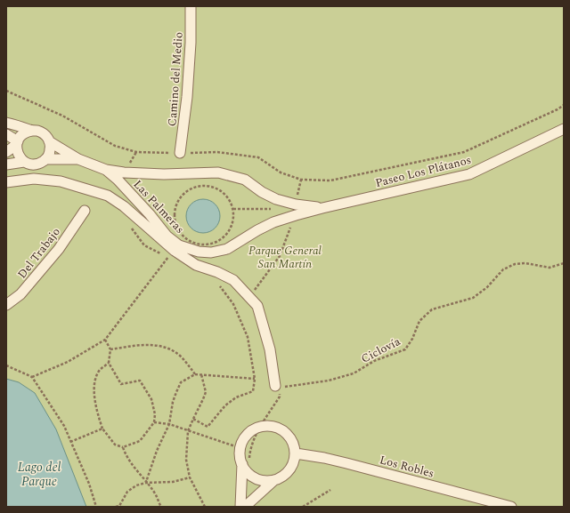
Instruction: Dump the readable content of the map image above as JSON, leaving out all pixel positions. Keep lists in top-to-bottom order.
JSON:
{
  "streets": {
    "street": [
      "Camino del Medio",
      "Paseo Los Plátanos",
      "Las Palmeras",
      "Del Trabajo",
      "Los Robles"
    ],
    "path": ["Ciclovía"]
  },
  "crossings": [
    ["Paseo Los Plátanos", "Las Palmeras"]
  ],
  "water": ["Lago del Parque"],
  "parks": ["Parque General San Martín"]
}
